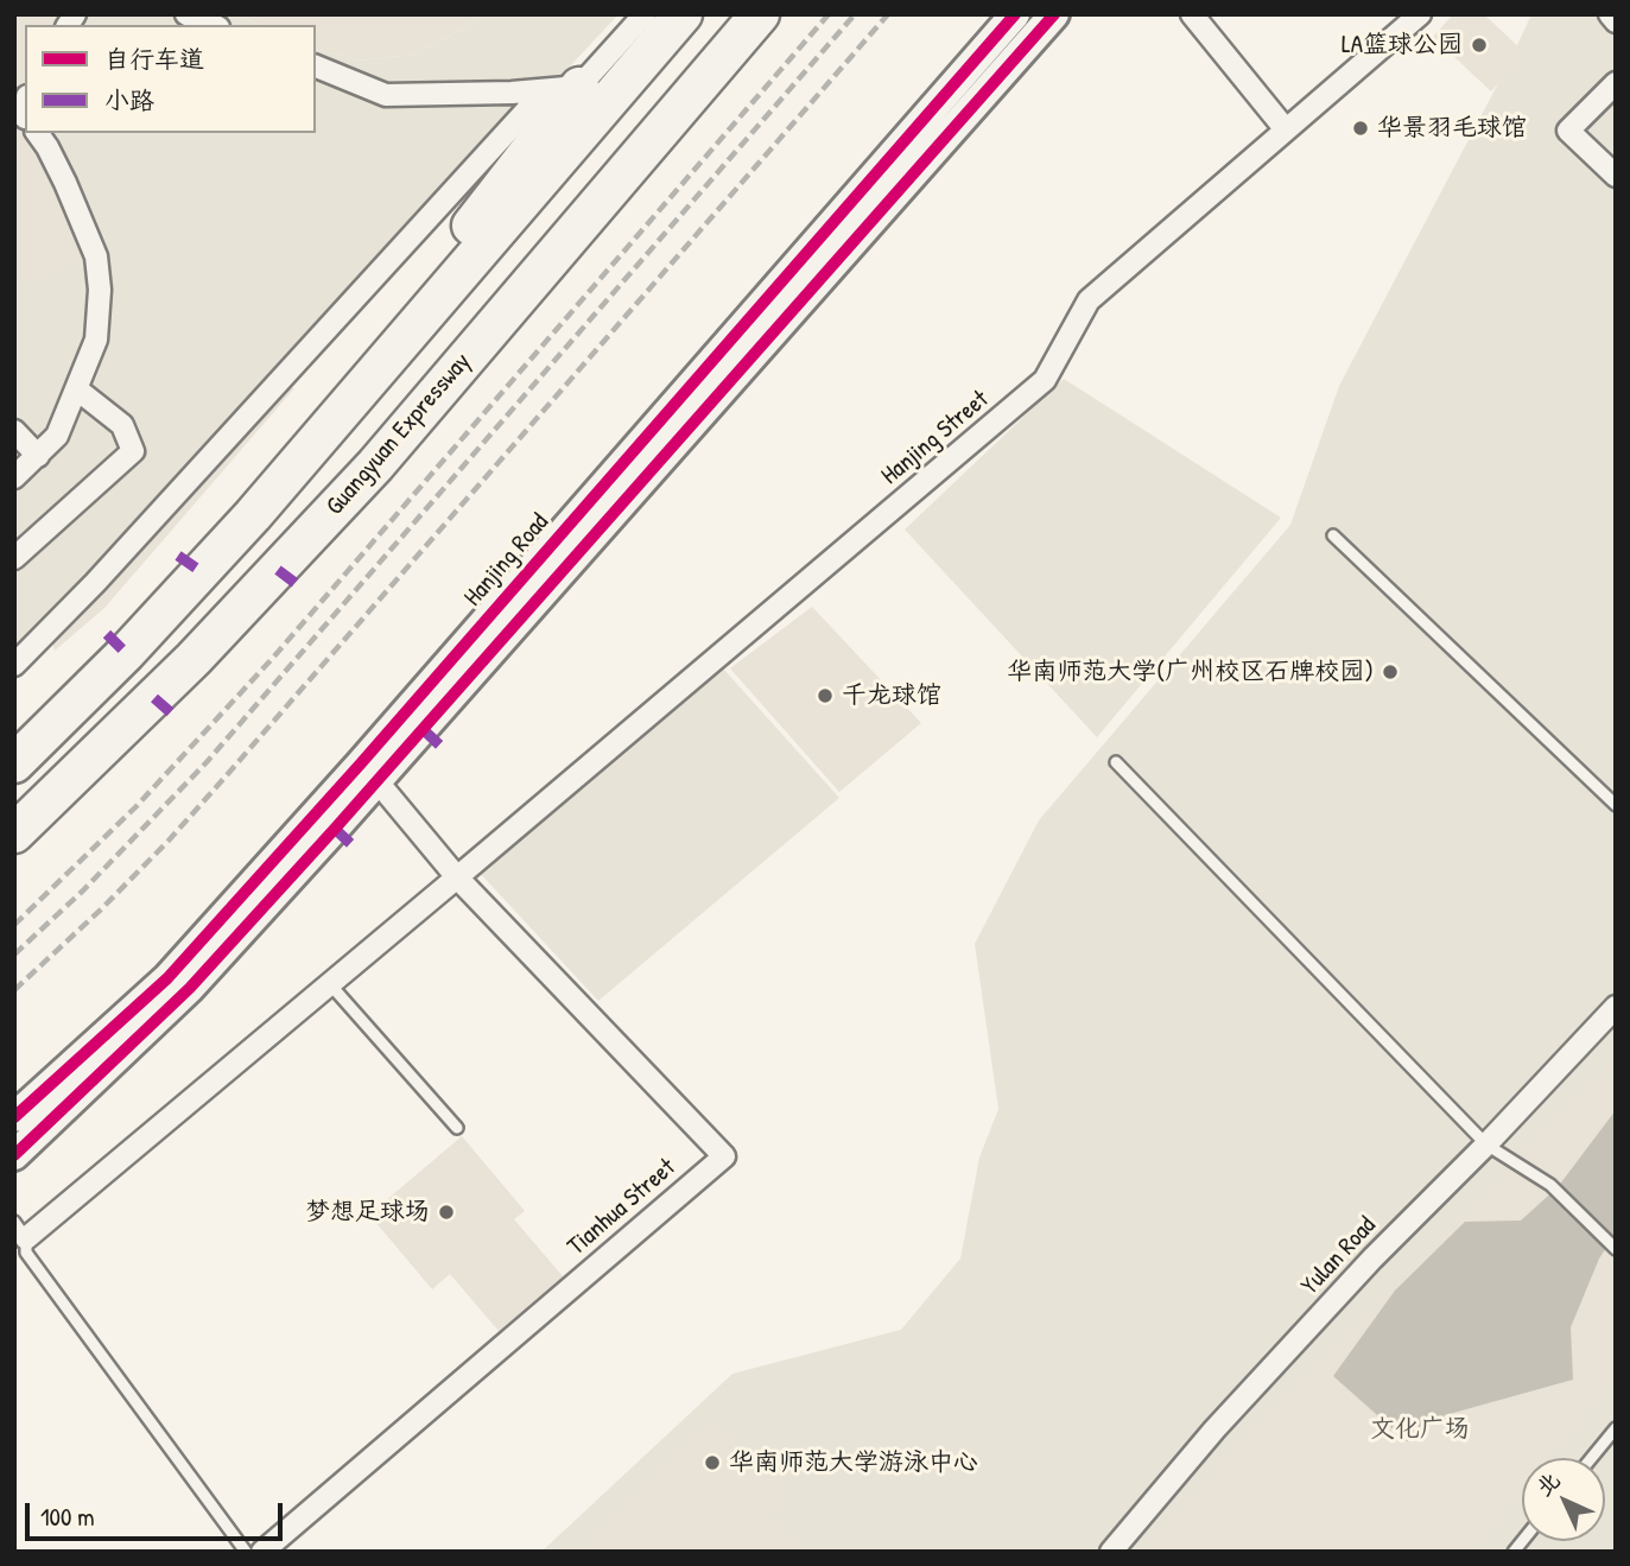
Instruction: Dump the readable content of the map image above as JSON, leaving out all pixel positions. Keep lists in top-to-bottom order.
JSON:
{
  "streets": {
    "highway": ["Guangyuan Expressway"],
    "street": [
      "Hanjing Street",
      "Hanjing Road",
      "Tianhua Street",
      "Yulan Road"
    ]
  },
  "crossings": [
    ["Hanjing Street", "Tianhua Street"],
    ["Hanjing Road", "Tianhua Street"]
  ],
  "parks": ["文化广场"],
  "places": [
    "LA篮球公园",
    "华景羽毛球馆",
    "华南师范大学(广州校区石牌校园)",
    "千龙球馆",
    "梦想足球场",
    "华南师范大学游泳中心"
  ],
  "legend": ["自行车道", "小路"],
  "scale_bar": "100 m",
  "north": "top left"
}
